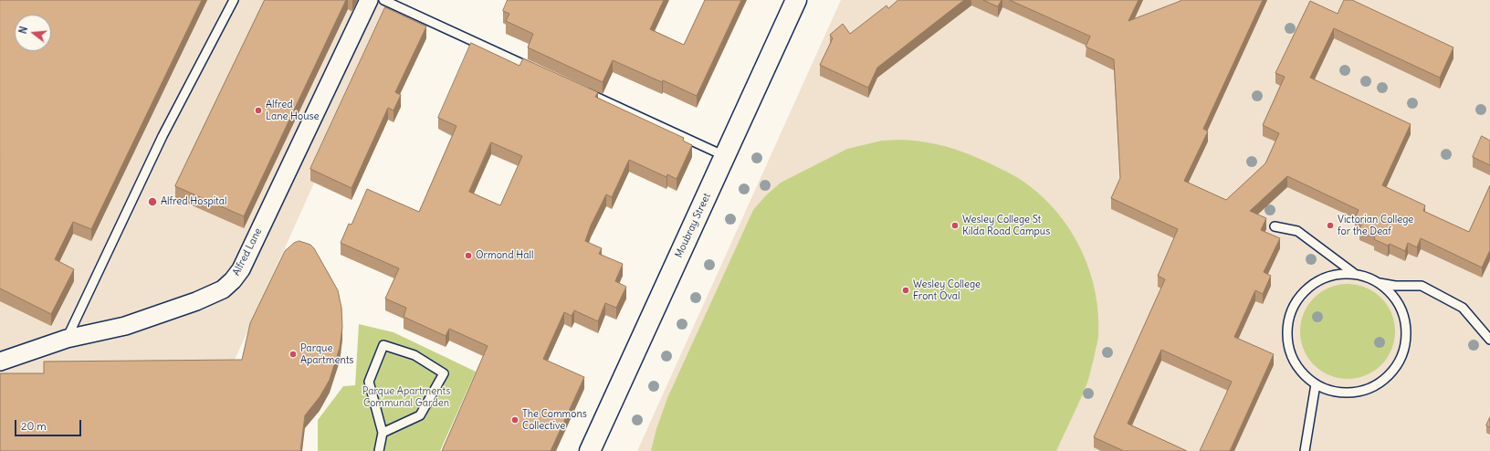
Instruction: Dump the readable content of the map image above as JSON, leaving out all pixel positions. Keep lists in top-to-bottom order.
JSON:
{
  "streets": {
    "street": ["Moubray Street", "Alfred Lane"]
  },
  "parks": ["Parque Apartments Communal Garden"],
  "places": [
    "Alfred Lane House",
    "Alfred Hospital",
    "Wesley College St Kilda Road Campus",
    "Victorian College for the Deaf",
    "Ormond Hall",
    "Wesley College Front Oval",
    "Parque Apartments",
    "The Commons Collective"
  ],
  "scale_bar": "20 m",
  "north": "left"
}
